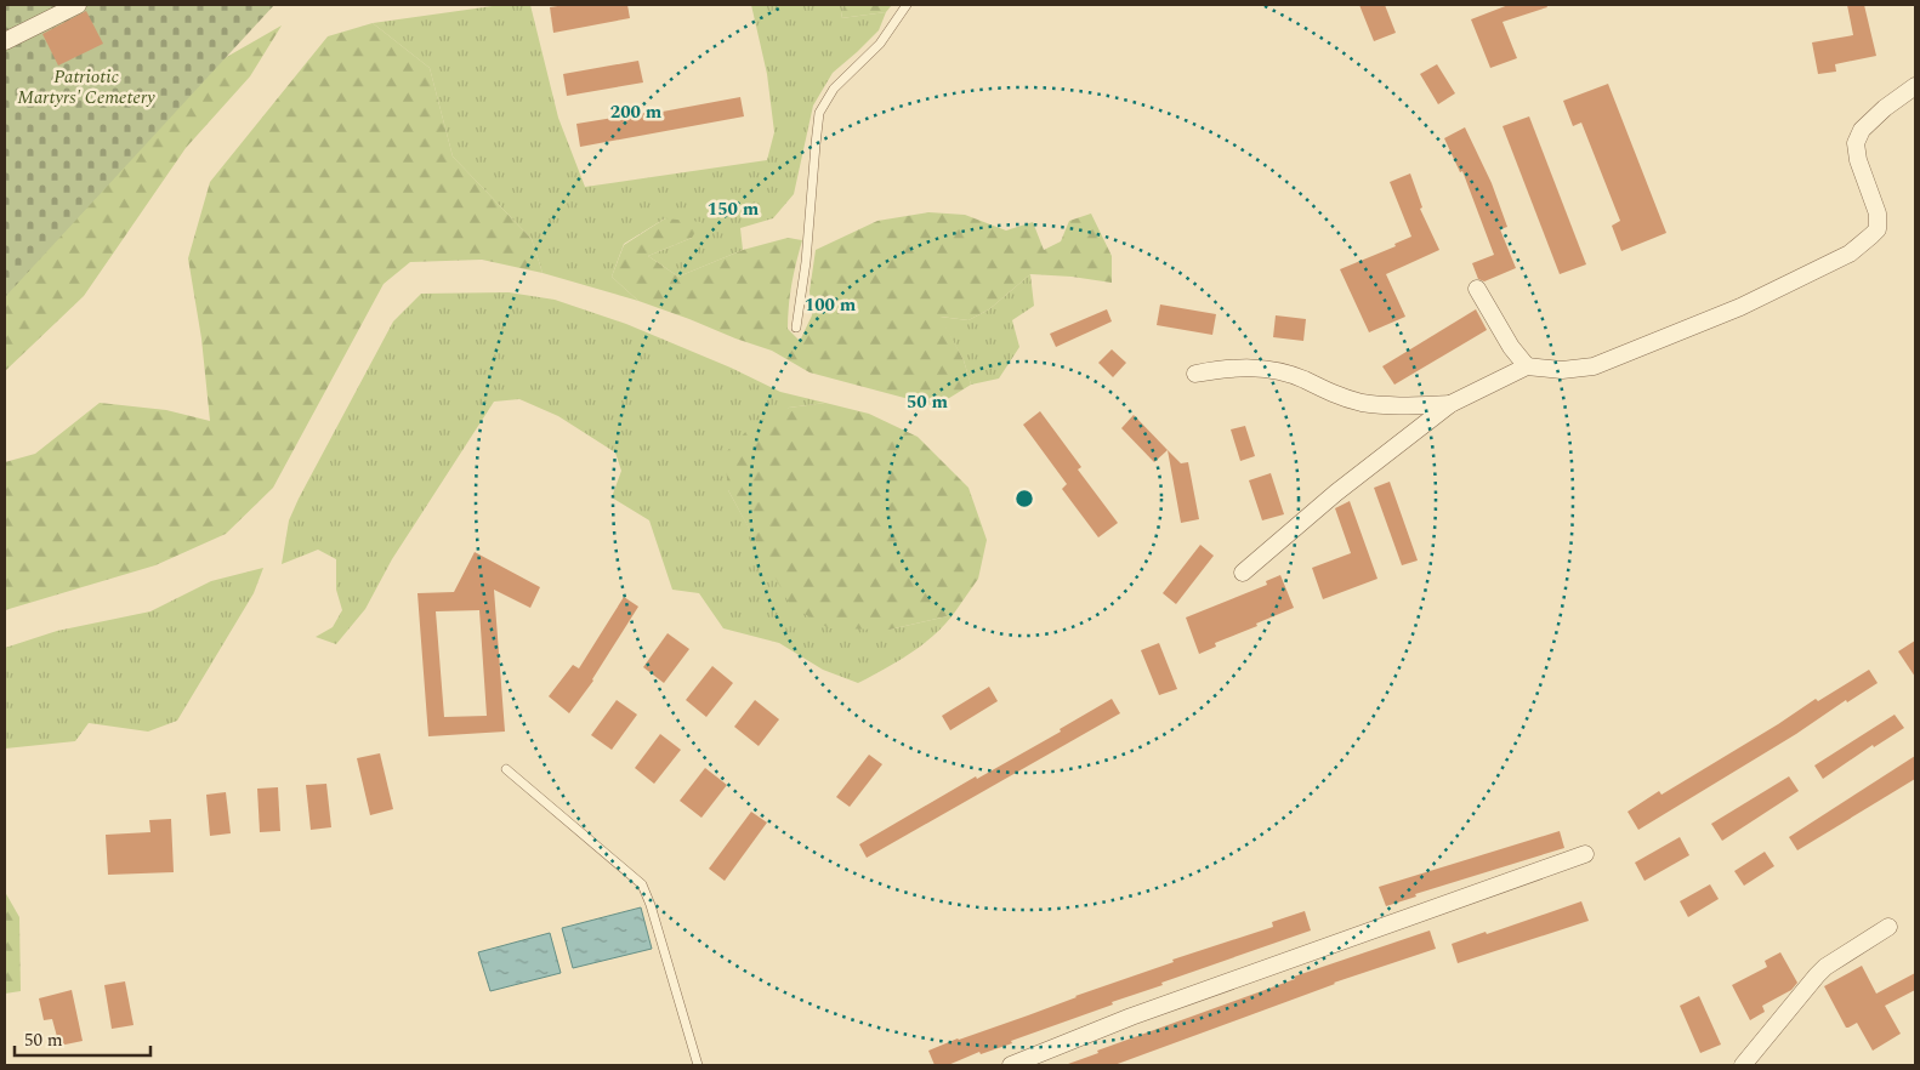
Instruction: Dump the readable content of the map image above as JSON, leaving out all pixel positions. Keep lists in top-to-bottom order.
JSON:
{
  "parks": ["Patriotic Martyrs' Cemetery"],
  "scale_bar": "50 m",
  "rings": [
    "200 m",
    "150 m",
    "100 m",
    "50 m"
  ]
}
